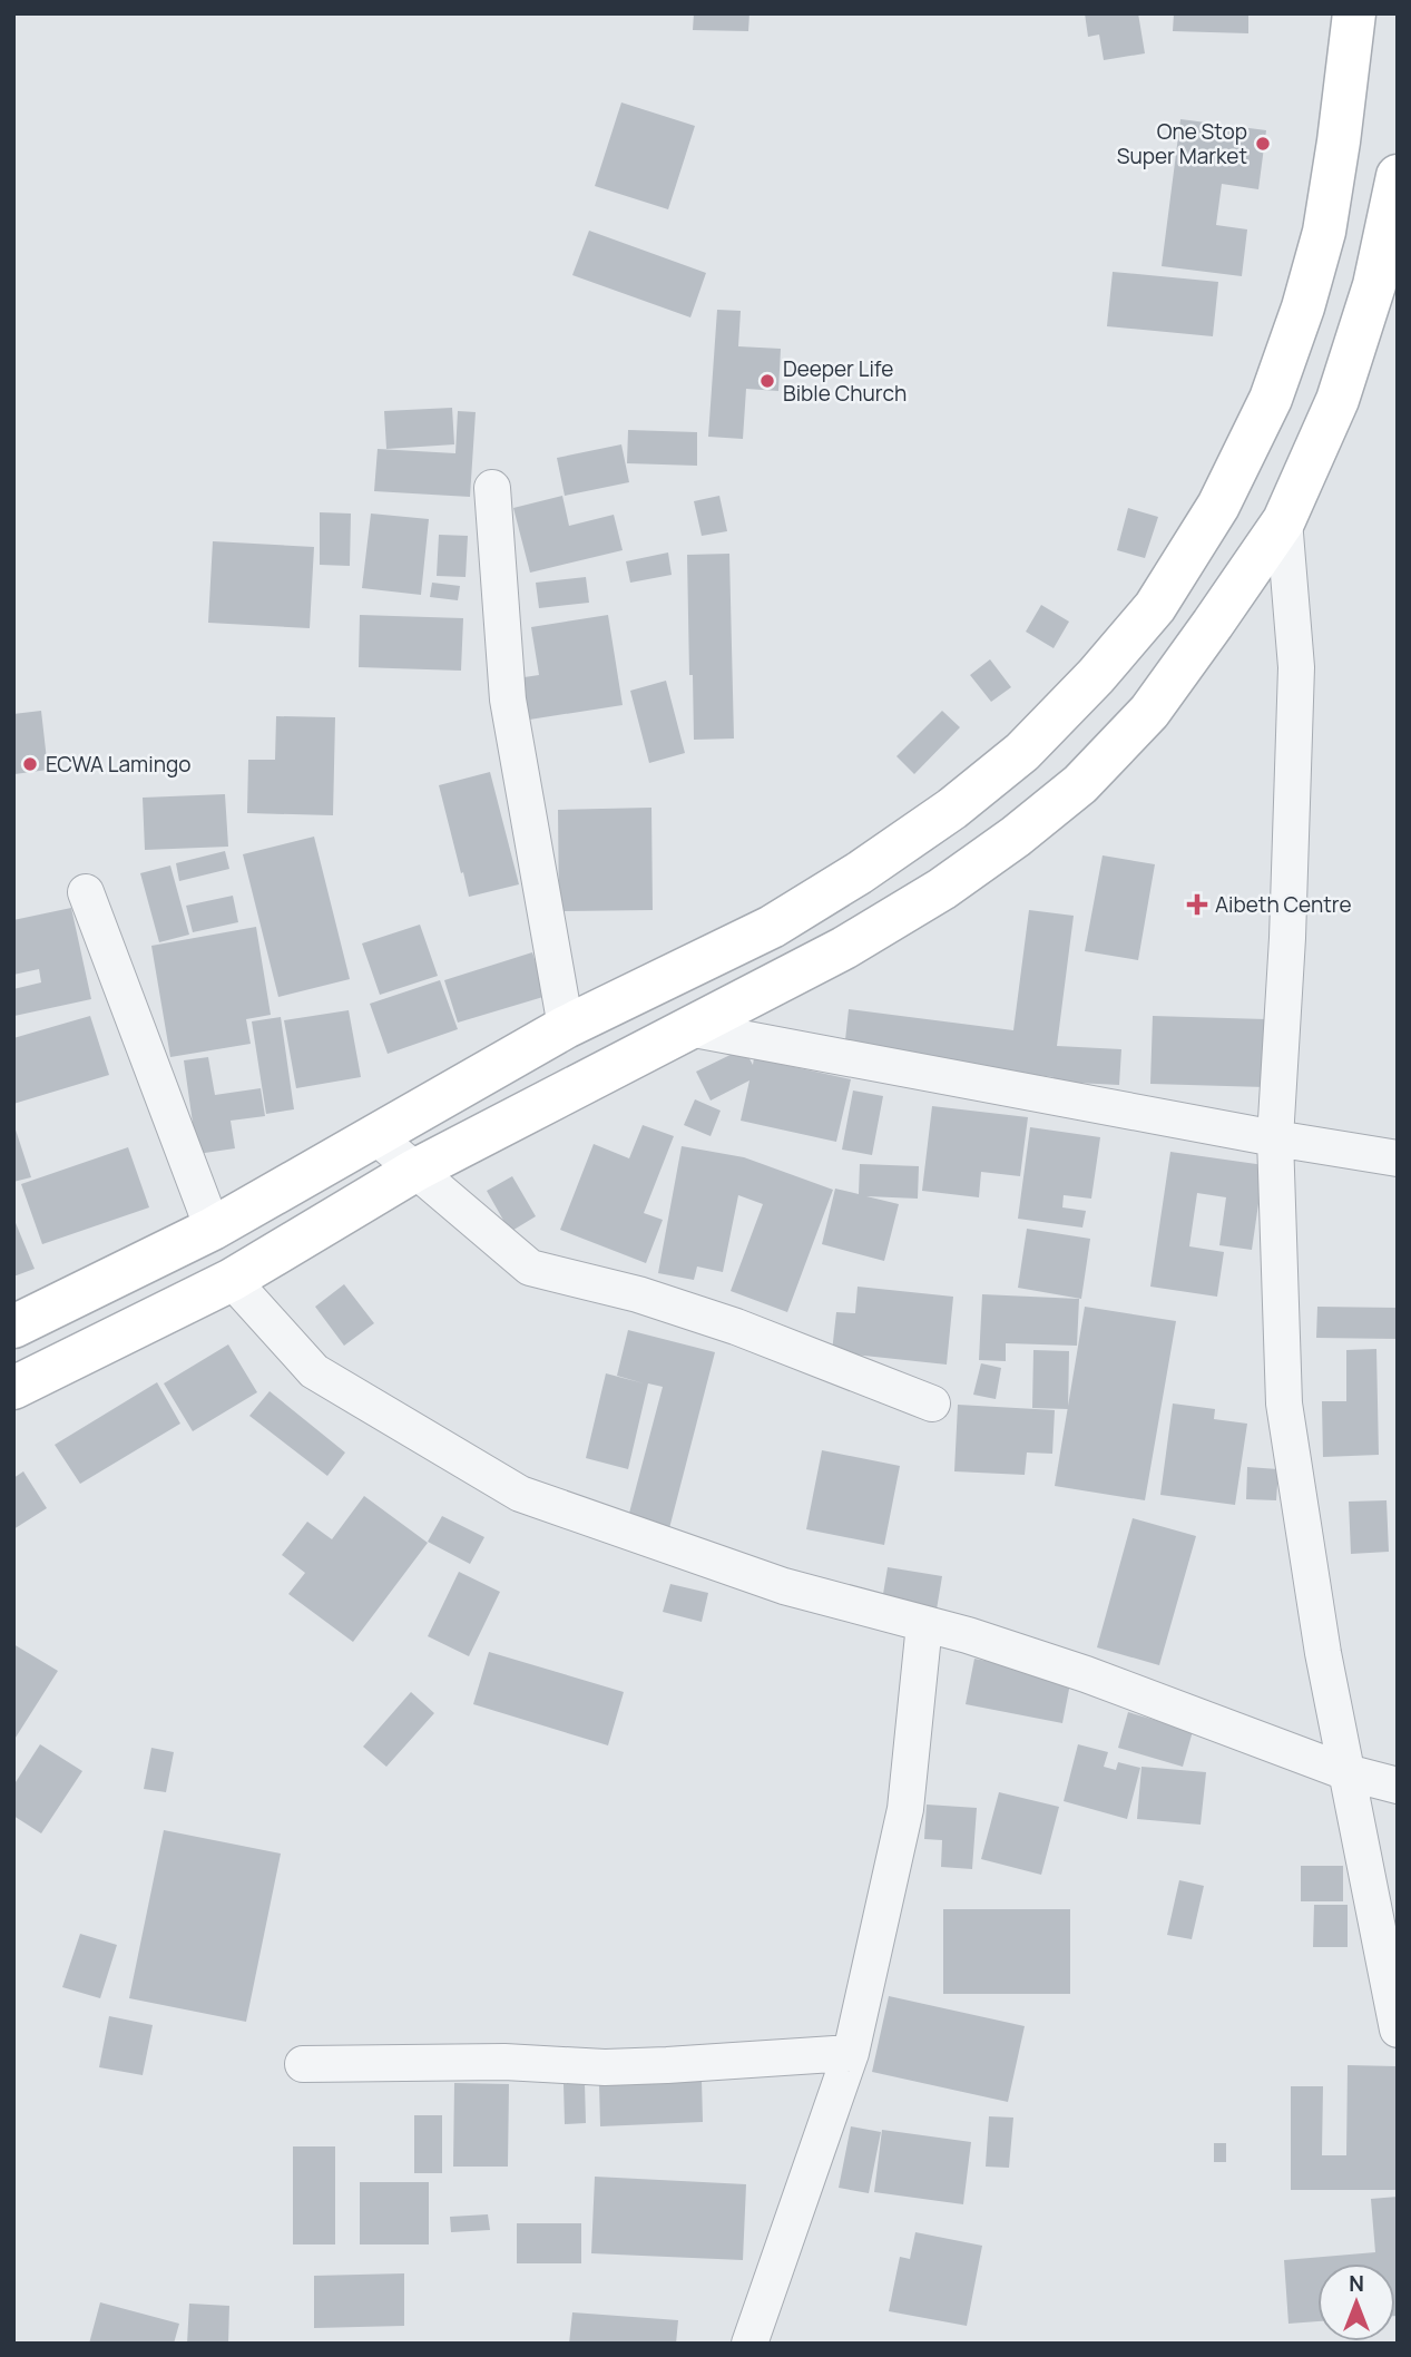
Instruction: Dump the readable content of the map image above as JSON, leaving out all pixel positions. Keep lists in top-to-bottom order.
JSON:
{
  "places": {
    "other": ["One Stop Super Market", "Deeper Life Bible Church", "ECWA Lamingo"],
    "health": ["Aibeth Centre"]
  },
  "north": "top"
}
